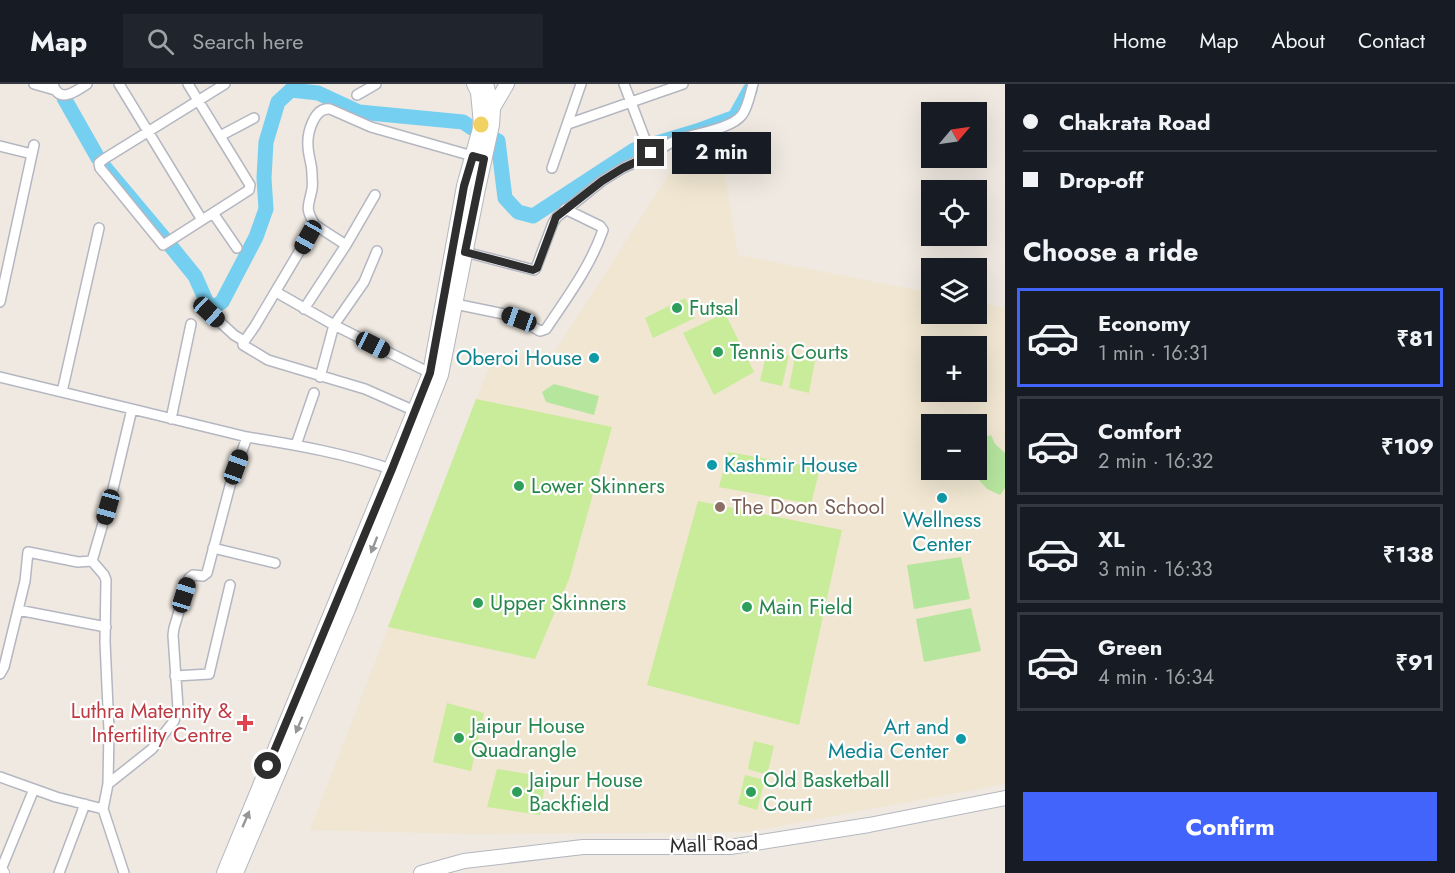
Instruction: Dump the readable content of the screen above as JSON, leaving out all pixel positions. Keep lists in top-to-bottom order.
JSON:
{
  "streets": {
    "main road": ["Mall Road"]
  },
  "places": {
    "other": [
      "Futsal",
      "Tennis Courts",
      "Oberoi House",
      "Kashmir House",
      "Lower Skinners",
      "Wellness Center",
      "The Doon School",
      "Upper Skinners",
      "Main Field",
      "Jaipur House Quadrangle",
      "Art and Media Center",
      "Jaipur House Backfield",
      "Old Basketball Court"
    ],
    "health": ["Luthra Maternity & Infertility Centre"]
  },
  "north": "top right",
  "page": {
    "header": "Map",
    "search": "Search here",
    "nav": [
      "Home",
      "Map",
      "About",
      "Contact"
    ],
    "banner": ["Chakrata Road", "Drop-off"],
    "map_buttons": ["+", "−"],
    "bubble": "2 min",
    "heading": "Choose a ride",
    "list": [
      {
        "name": "Economy",
        "note": "1 min · 16:31",
        "value": "₹81"
      },
      {
        "name": "Comfort",
        "note": "2 min · 16:32",
        "value": "₹109"
      },
      {
        "name": "XL",
        "note": "3 min · 16:33",
        "value": "₹138"
      },
      {
        "name": "Green",
        "note": "4 min · 16:34",
        "value": "₹91"
      }
    ],
    "buttons": "Confirm"
  }
}
